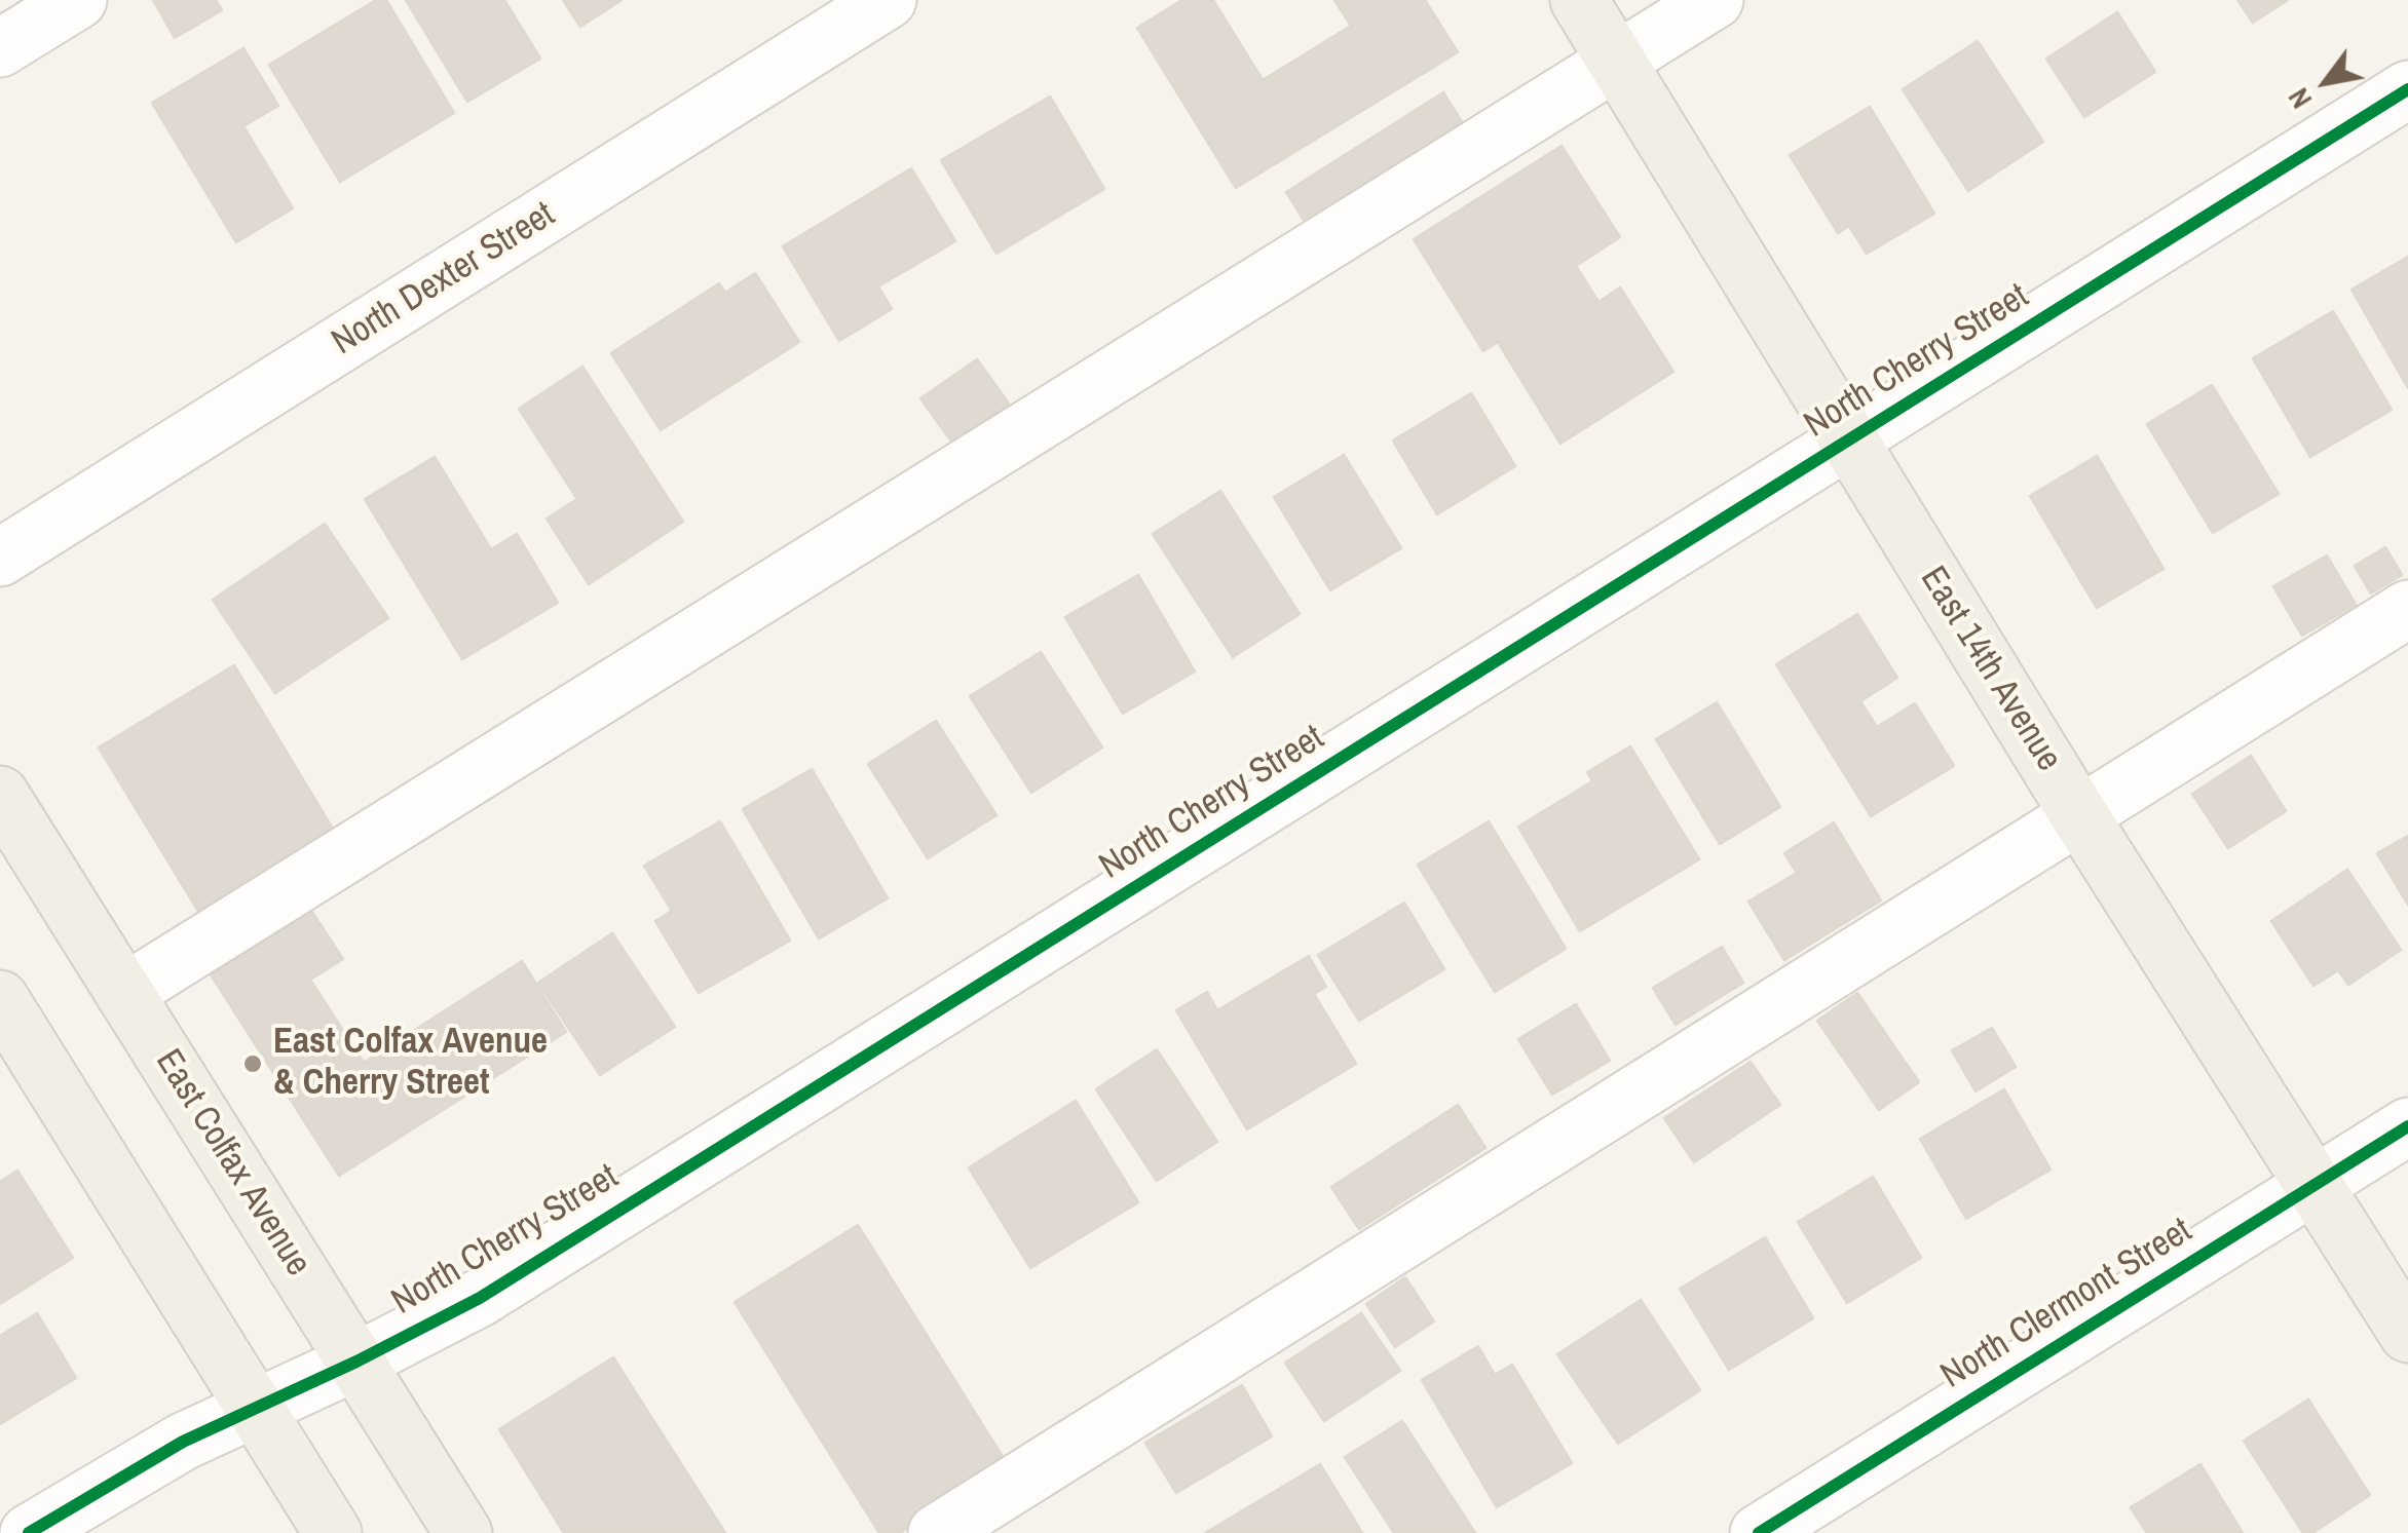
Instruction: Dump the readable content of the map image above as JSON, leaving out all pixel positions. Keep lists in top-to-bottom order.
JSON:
{
  "streets": {
    "main road": ["East 14th Avenue", "East Colfax Avenue"],
    "street": ["North Dexter Street", "North Cherry Street", "North Clermont Street"]
  },
  "crossings": [
    ["North Cherry Street", "East 14th Avenue"],
    ["North Cherry Street", "East Colfax Avenue"],
    ["East 14th Avenue", "North Clermont Street"]
  ],
  "places": ["East Colfax Avenue & Cherry Street"],
  "north": "bottom left"
}
